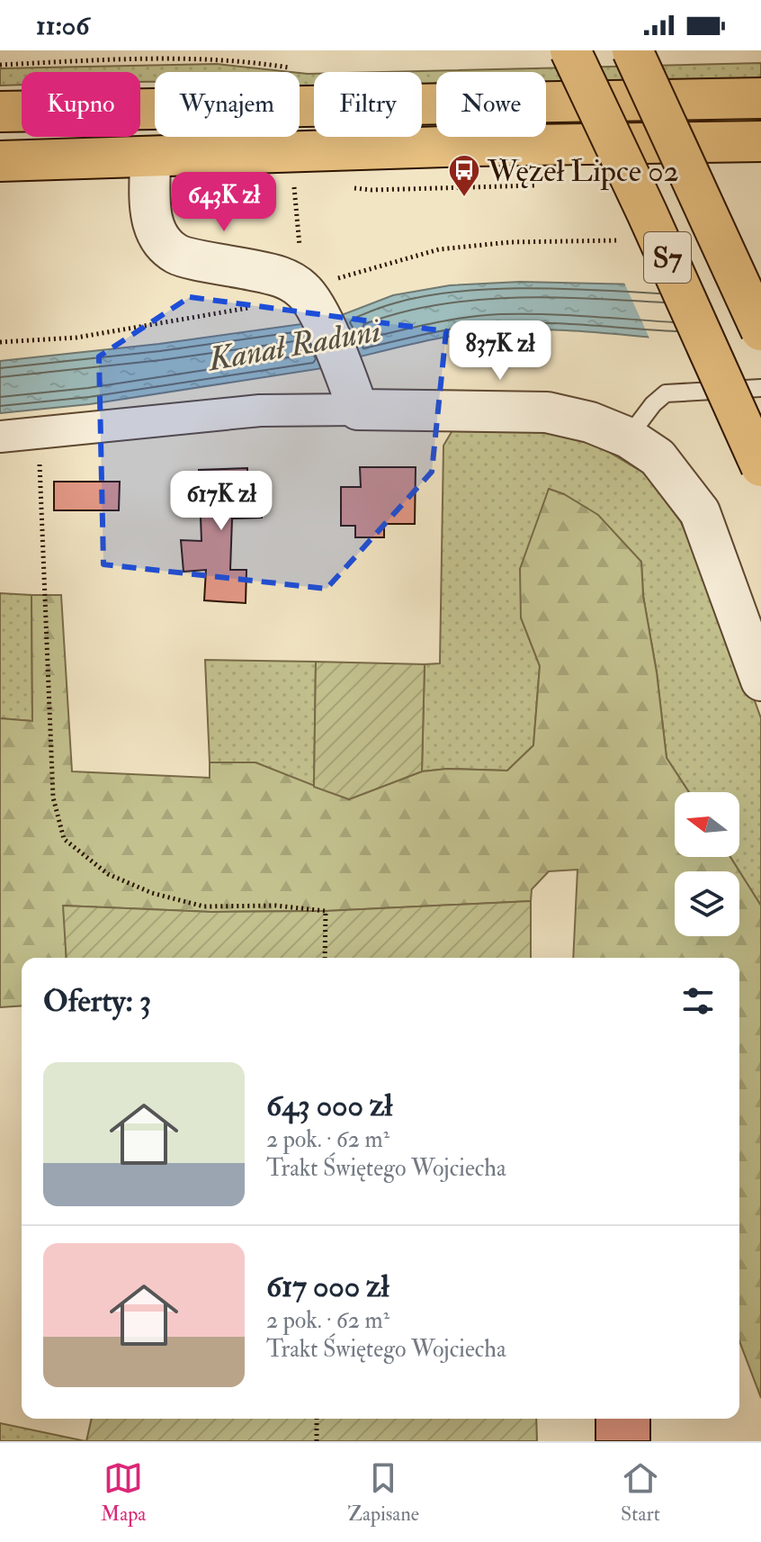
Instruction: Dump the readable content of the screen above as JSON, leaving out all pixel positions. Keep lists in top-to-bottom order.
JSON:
{
  "streets": {
    "main road": ["S7"]
  },
  "water": ["Kanał Raduni"],
  "places": {
    "bus stop": ["Węzeł Lipce 02"]
  },
  "north": "left",
  "page": {
    "status": "11:06",
    "chip": [
      "Kupno",
      "Wynajem",
      "Filtry",
      "Nowe"
    ],
    "price": ["643K zł", "837K zł", "617K zł"],
    "heading": "Oferty: 3",
    "list": [
      {
        "name": "643 000 zł",
        "note": "2 pok. · 62 m² · Trakt Świętego Wojciecha"
      },
      {
        "name": "617 000 zł",
        "note": "2 pok. · 62 m² · Trakt Świętego Wojciecha"
      }
    ],
    "tabs": ["Mapa", "Zapisane", "Start"]
  }
}
